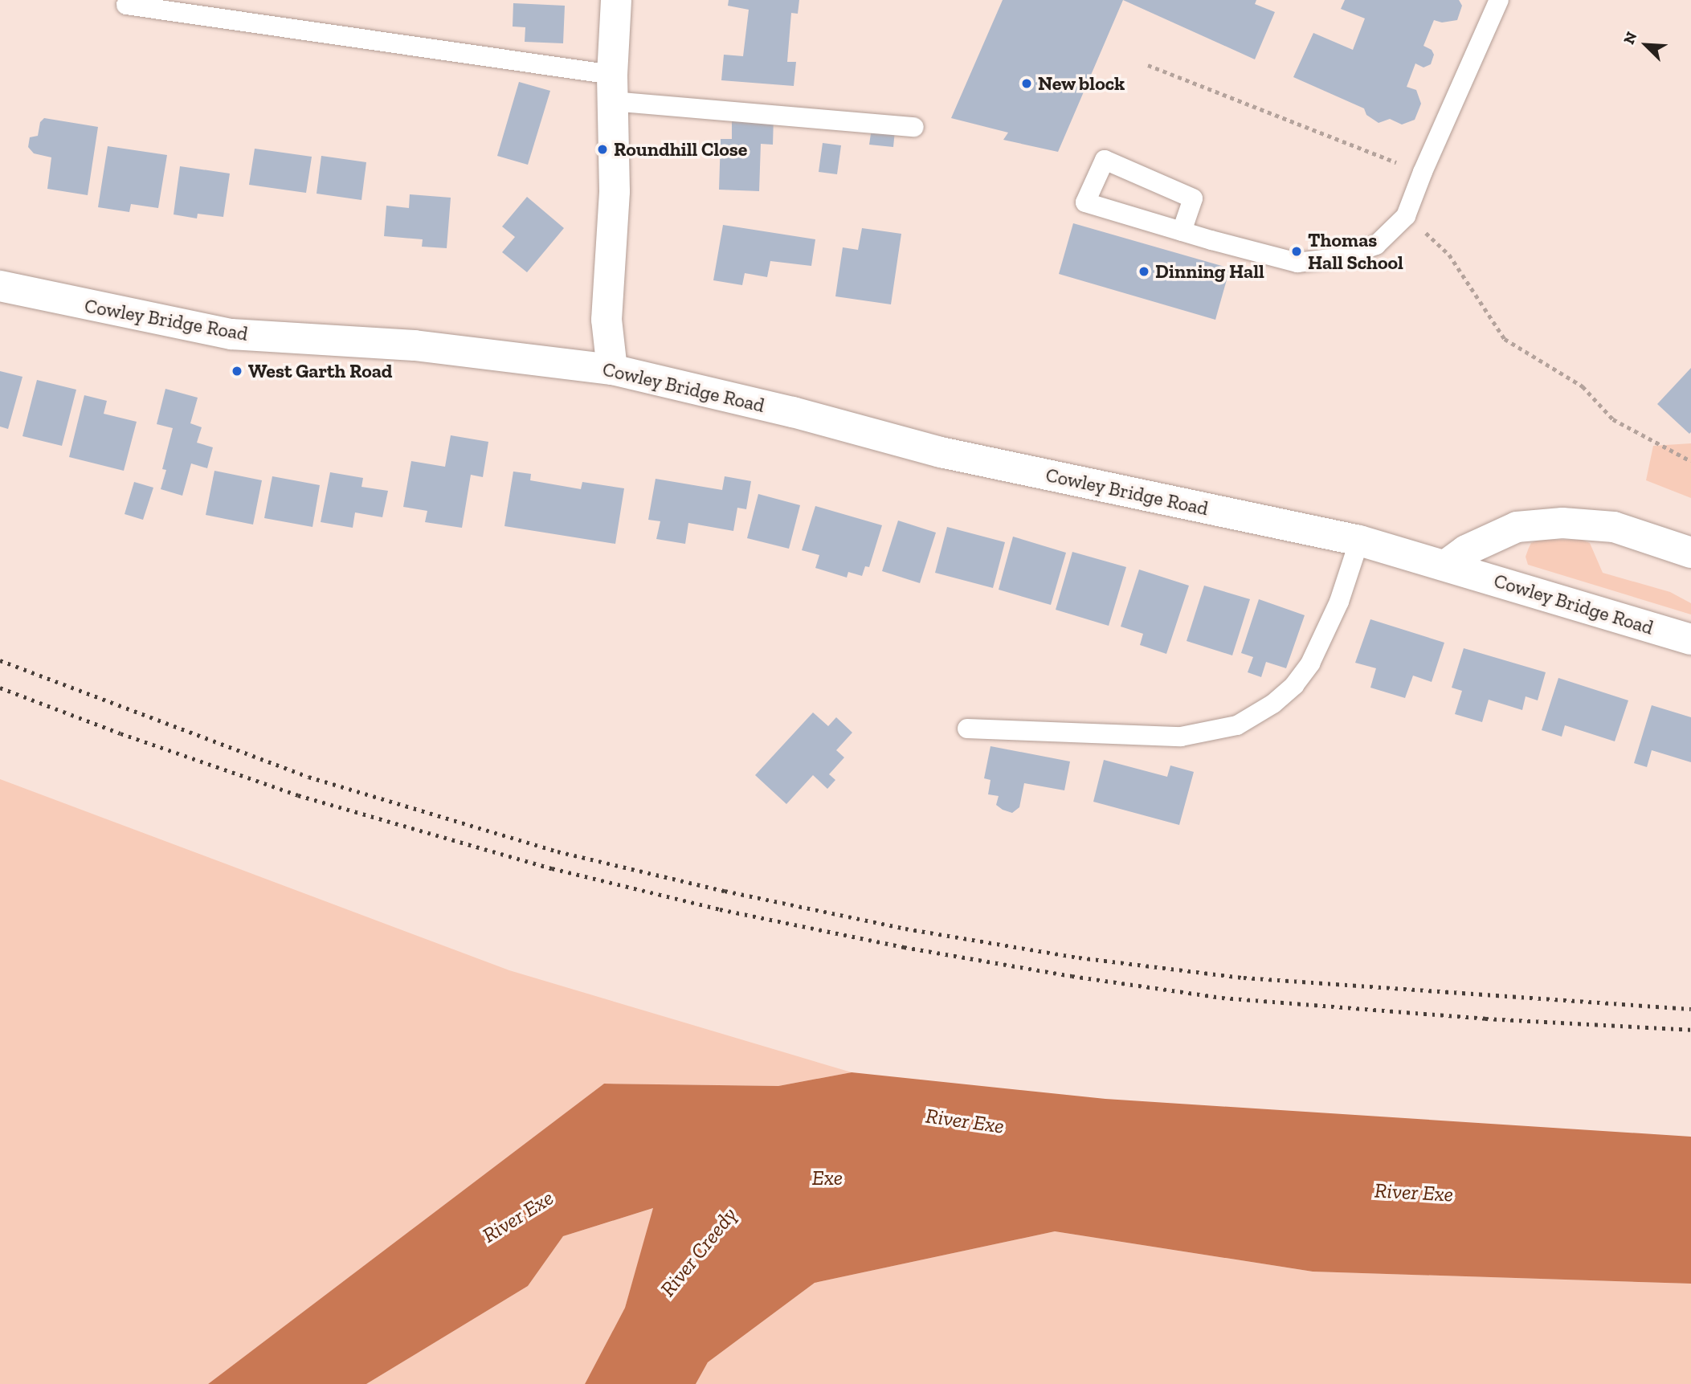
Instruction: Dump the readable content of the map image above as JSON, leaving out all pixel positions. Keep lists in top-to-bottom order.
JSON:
{
  "streets": {
    "main road": ["Cowley Bridge Road"]
  },
  "water": ["River Exe", "Exe", "River Creedy"],
  "places": [
    "New block",
    "Roundhill Close",
    "Thomas Hall School",
    "Dinning Hall",
    "West Garth Road"
  ],
  "north": "top left"
}
